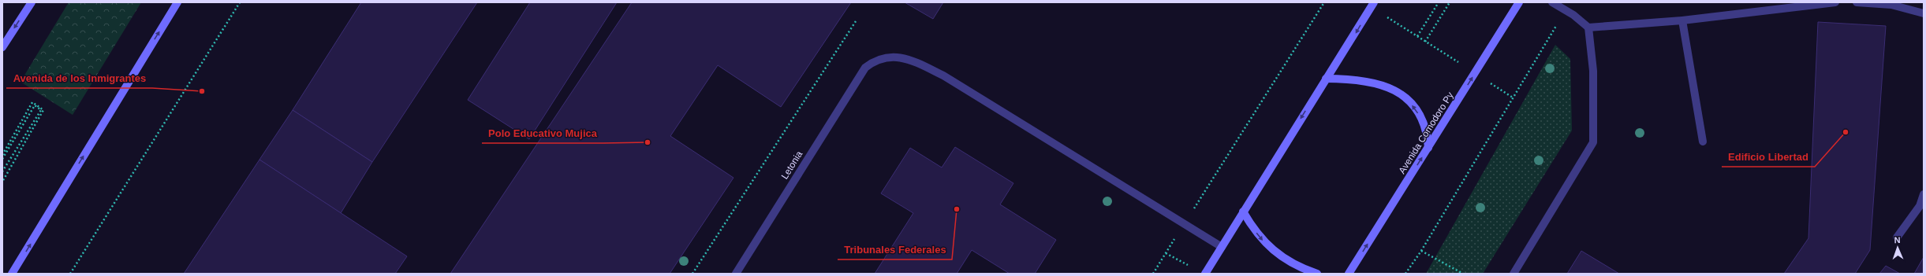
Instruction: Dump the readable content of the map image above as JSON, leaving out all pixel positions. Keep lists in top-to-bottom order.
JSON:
{
  "streets": {
    "main road": ["Avenida Comodoro Py"],
    "lane": ["Letonia"]
  },
  "one_way": ["Avenida Comodoro Py"],
  "places": [
    "Avenida de los Inmigrantes",
    "Edificio Libertad",
    "Polo Educativo Mujica",
    "Tribunales Federales"
  ],
  "north": "top"
}
